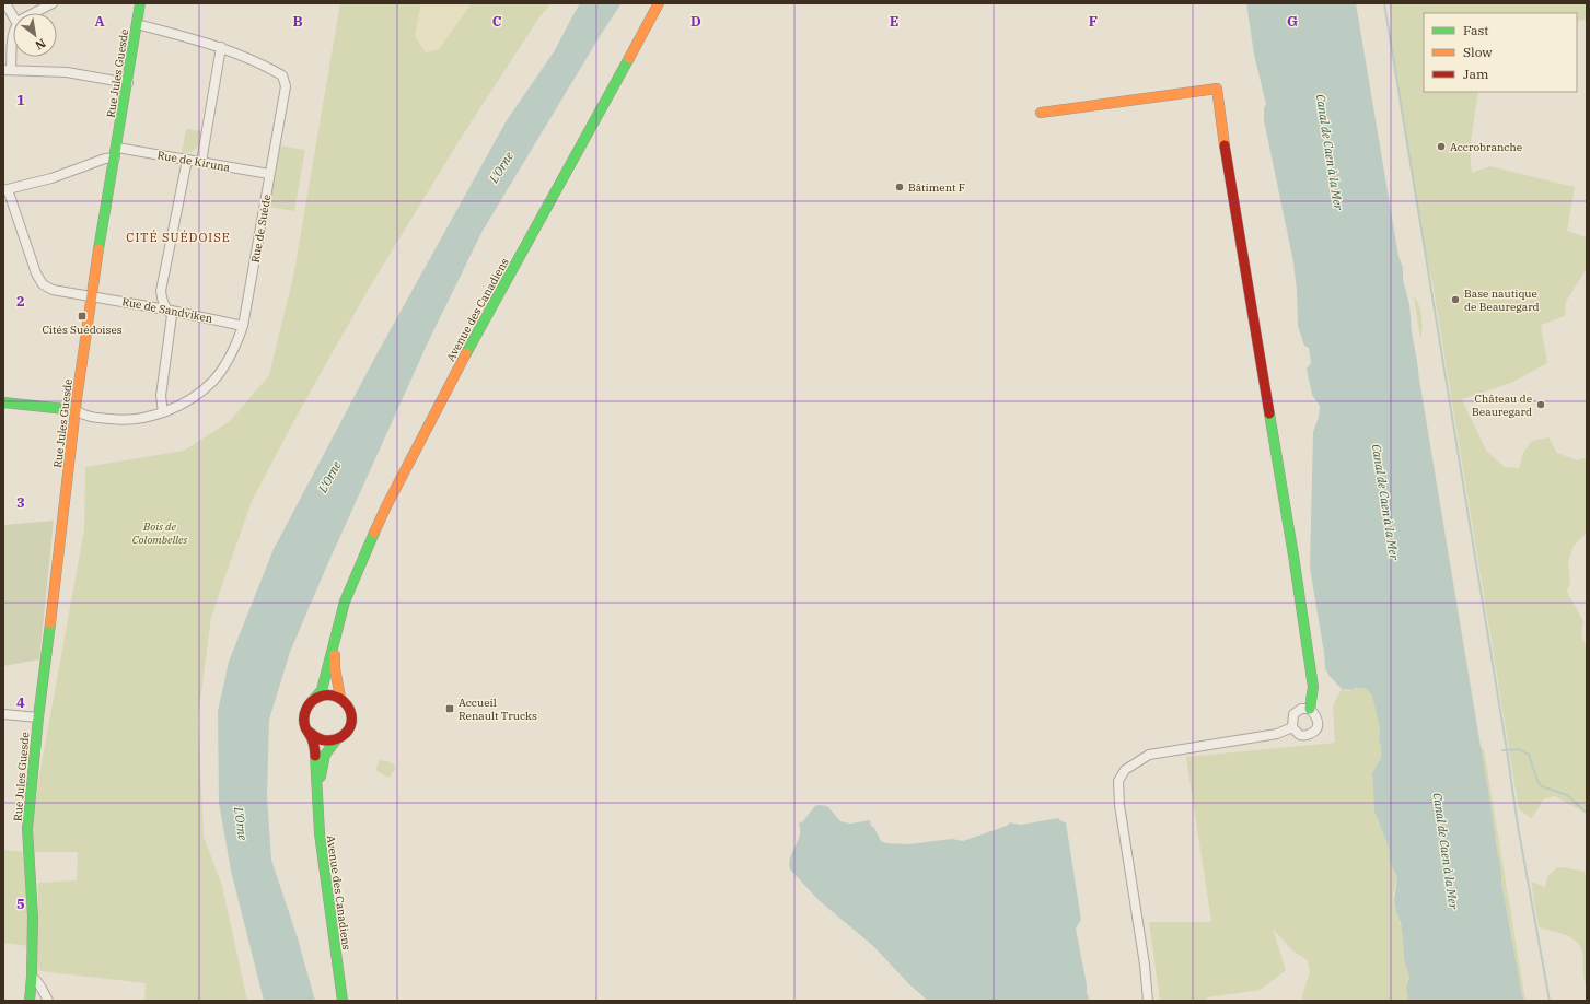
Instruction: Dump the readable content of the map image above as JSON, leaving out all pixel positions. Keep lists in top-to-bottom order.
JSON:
{
  "streets": {
    "street": [
      "Rue Jules Guesde",
      "Rue de Kiruna",
      "Rue de Suède",
      "Rue de Sandviken",
      "Avenue des Canadiens"
    ]
  },
  "crossings": [
    ["Rue Jules Guesde", "Rue de Kiruna"],
    ["Rue Jules Guesde", "Rue de Suède"],
    ["Rue Jules Guesde", "Rue de Sandviken"],
    ["Rue de Kiruna", "Rue de Suède"],
    ["Rue de Suède", "Rue de Sandviken"]
  ],
  "districts": ["CITÉ SUÉDOISE"],
  "water": ["Canal de Caen à la Mer", "L'Orne"],
  "parks": ["Bois de Colombelles"],
  "places": {
    "other": [
      "Accrobranche",
      "Bâtiment F",
      "Base nautique de Beauregard",
      "Château de Beauregard"
    ],
    "transit": ["Cités Suédoises", "Accueil Renault Trucks"]
  },
  "legend": ["Fast", "Slow", "Jam"],
  "north": "bottom right",
  "grid": {
    "columns": [
      "A",
      "B",
      "C",
      "D",
      "E",
      "F",
      "G"
    ],
    "rows": [
      "1",
      "2",
      "3",
      "4",
      "5"
    ]
  }
}
